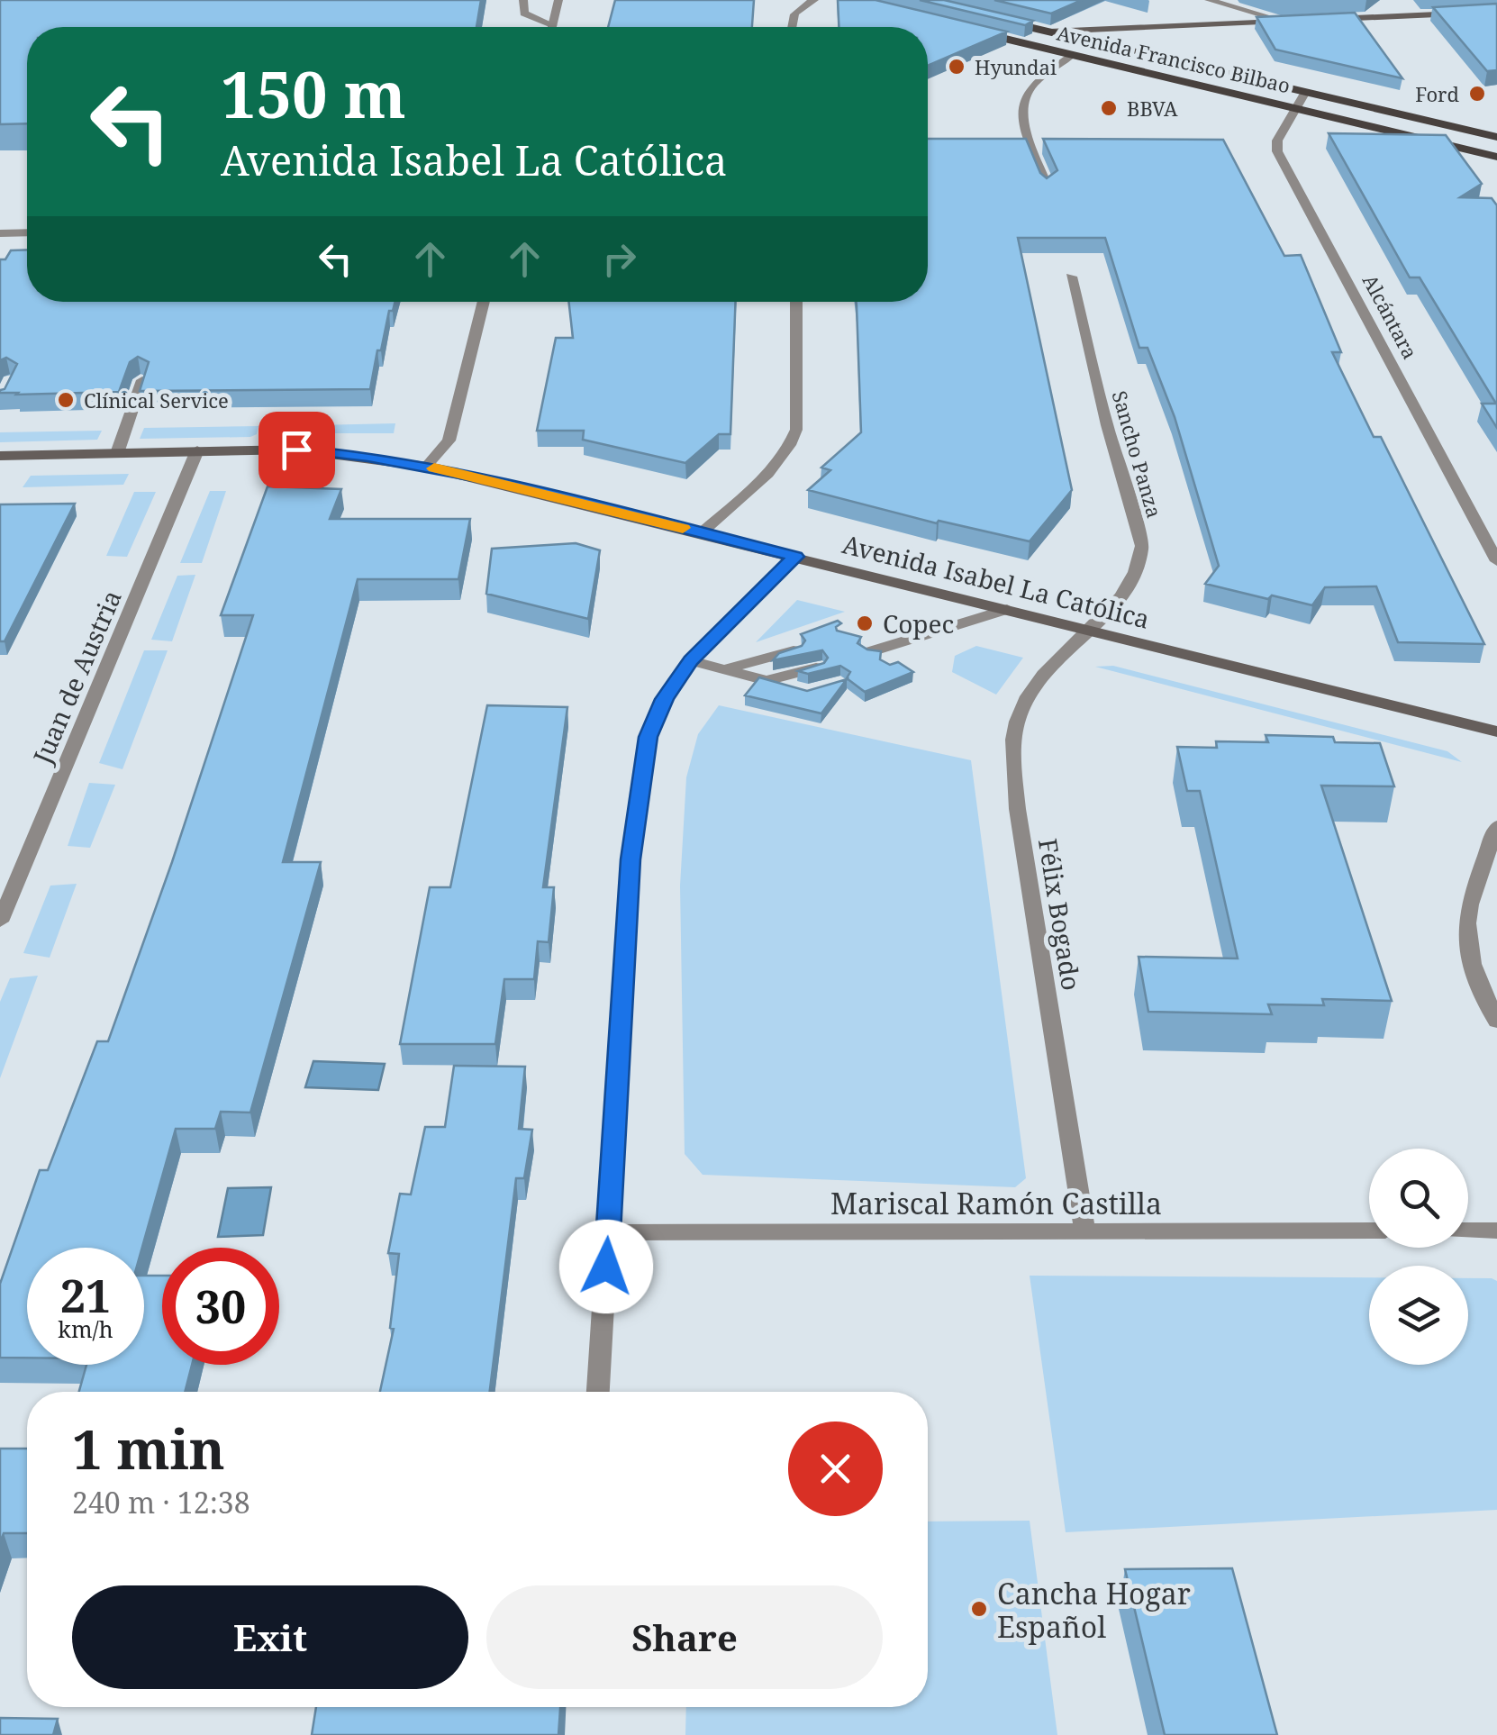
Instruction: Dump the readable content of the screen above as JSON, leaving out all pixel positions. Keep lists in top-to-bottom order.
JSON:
{
  "streets": {
    "main road": ["Avenida Francisco Bilbao", "Avenida Isabel La Católica"],
    "street": [
      "Alcántara",
      "Sancho Panza",
      "Juan de Austria",
      "Félix Bogado",
      "Mariscal Ramón Castilla"
    ]
  },
  "crossings": [
    ["Avenida Francisco Bilbao", "Alcántara"],
    ["Sancho Panza", "Avenida Isabel La Católica"],
    ["Sancho Panza", "Félix Bogado"],
    ["Avenida Isabel La Católica", "Juan de Austria"],
    ["Avenida Isabel La Católica", "Félix Bogado"],
    ["Félix Bogado", "Mariscal Ramón Castilla"]
  ],
  "places": [
    "Hyundai",
    "Ford",
    "BBVA",
    "Clínical Service",
    "Copec",
    "Cancha Hogar Español"
  ],
  "page": {
    "turn": ["150 m", "Avenida Isabel La Católica"],
    "speed": "21 km/h",
    "limit": "30",
    "heading": ["1 min", "240 m · 12:38"],
    "buttons": ["Exit", "Share"]
  }
}
